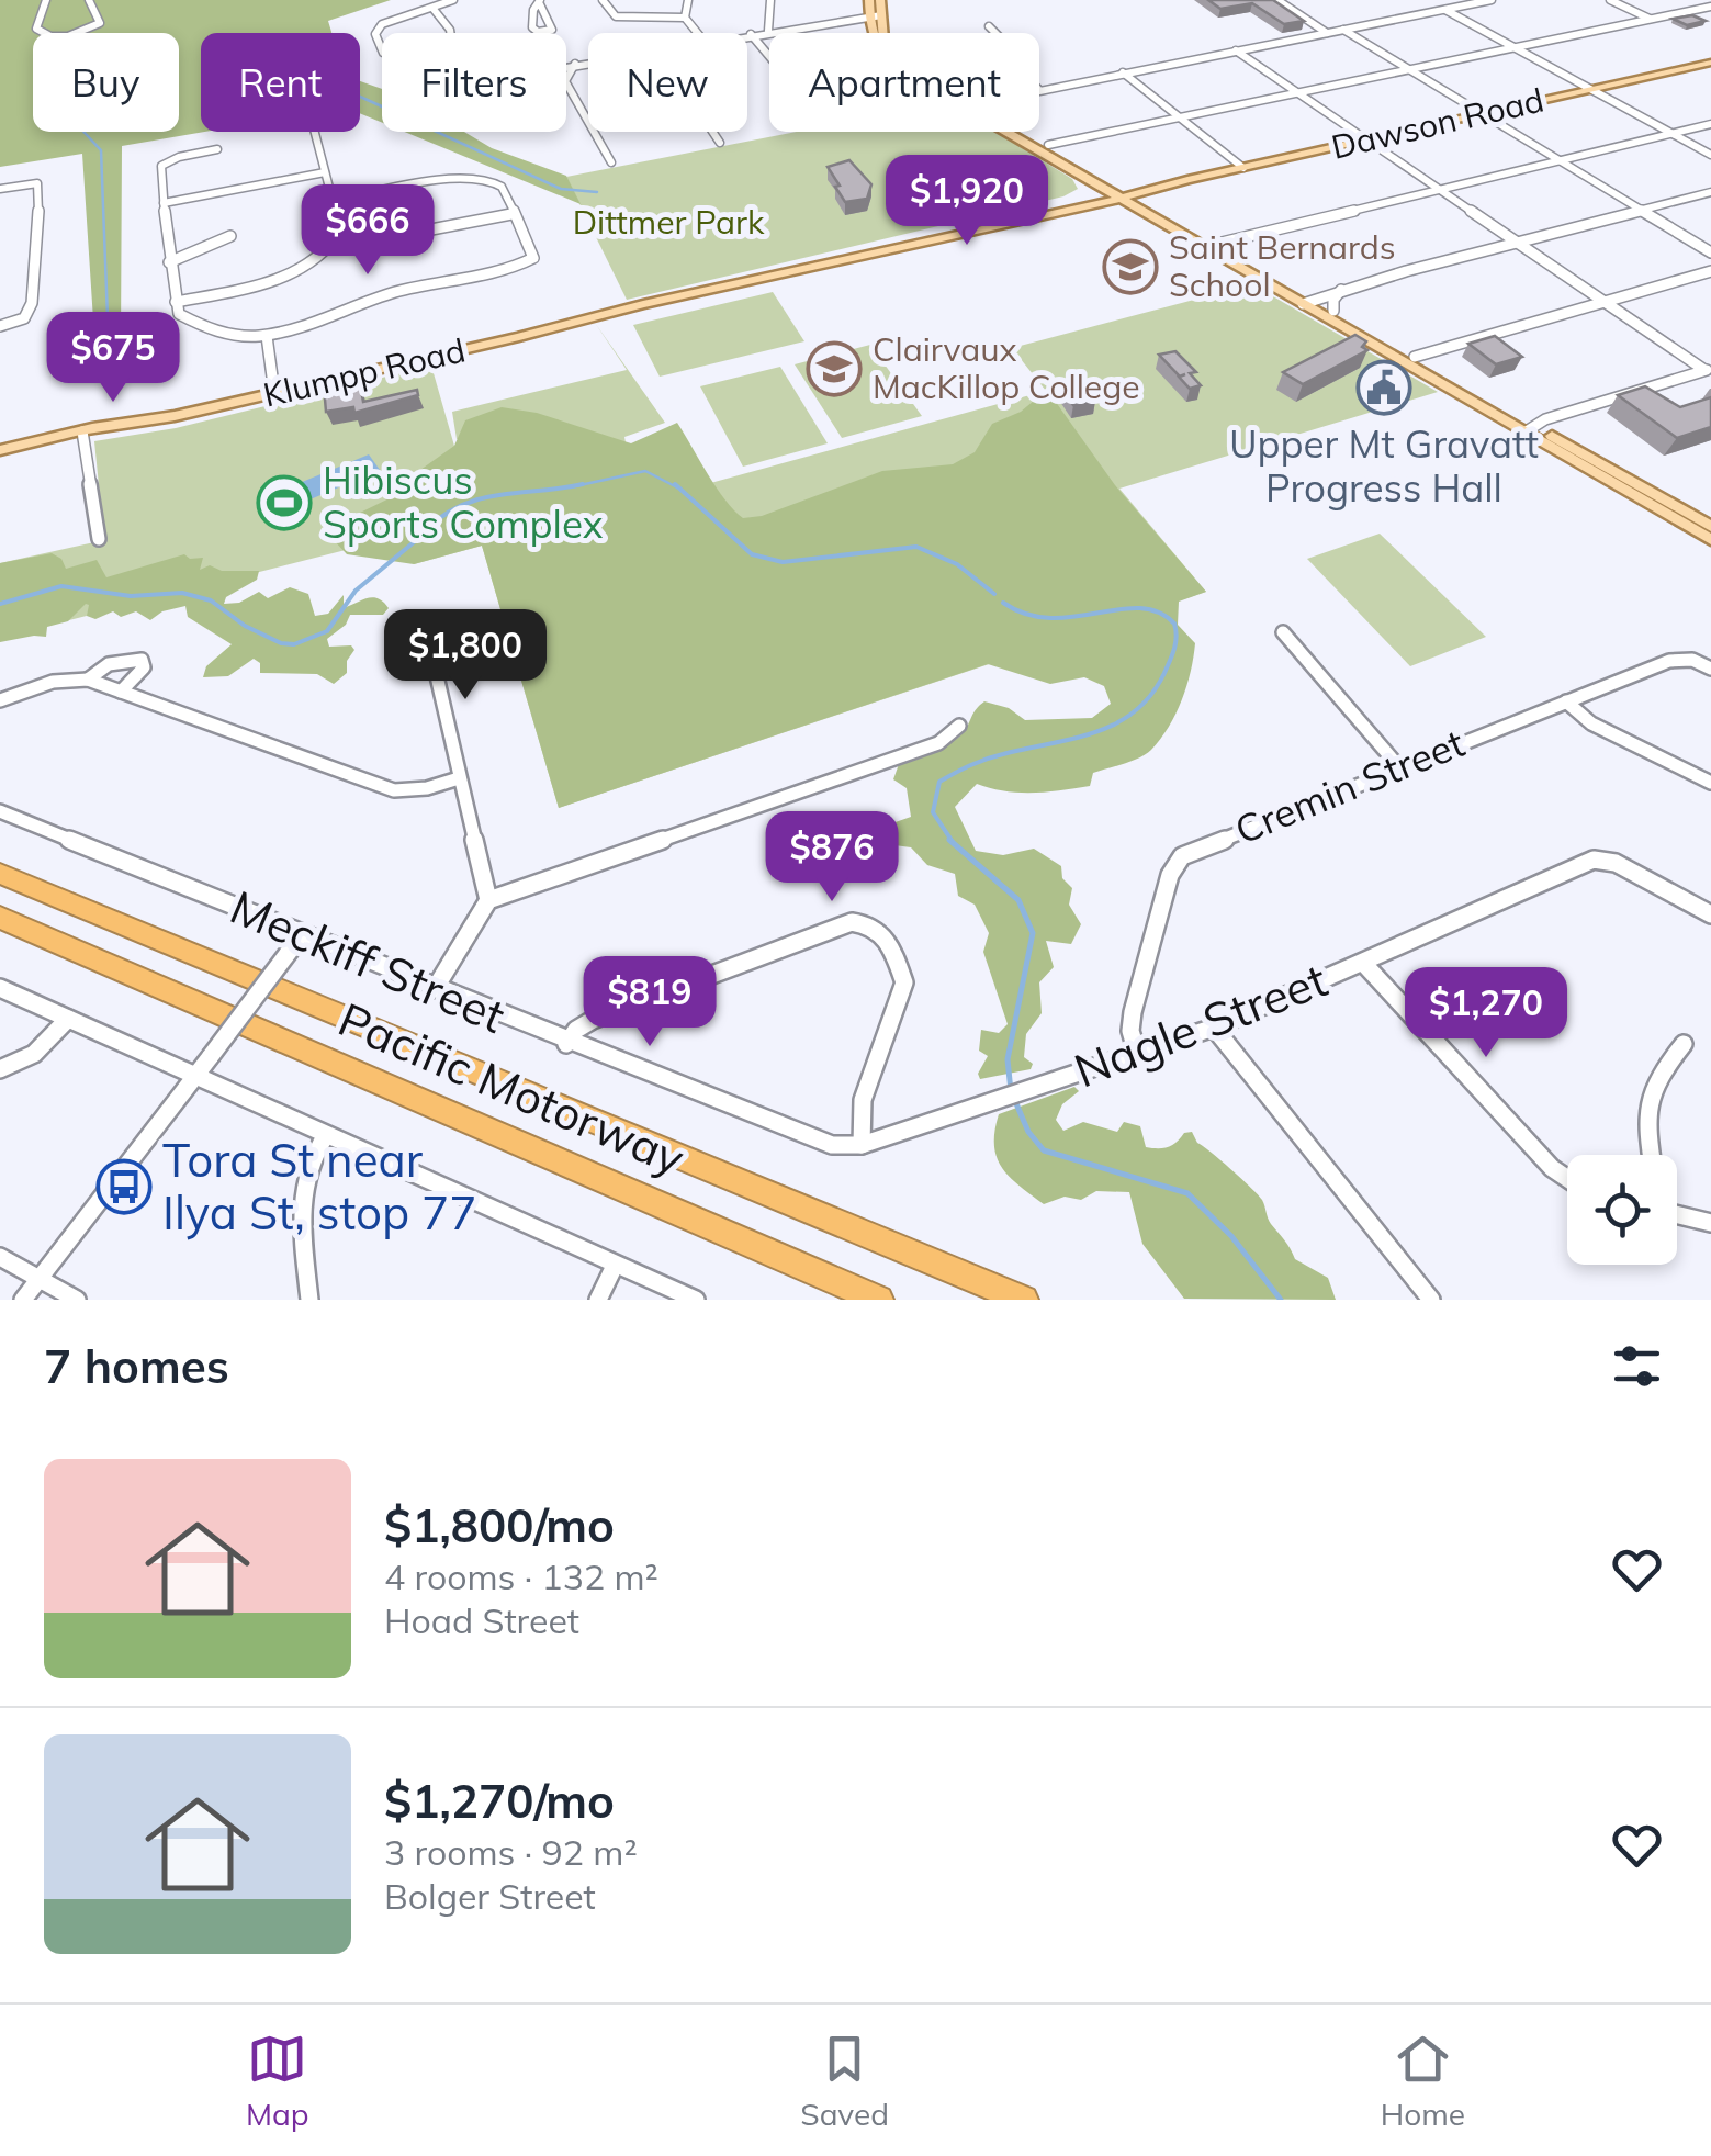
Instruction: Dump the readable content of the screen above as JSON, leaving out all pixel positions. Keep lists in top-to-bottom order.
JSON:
{
  "streets": {
    "highway": ["Pacific Motorway"],
    "main road": ["Dawson Road", "Klumpp Road"],
    "street": ["Cremin Street", "Meckiff Street", "Nagle Street"]
  },
  "crossings": [
    ["Dawson Road", "Klumpp Road"],
    ["Cremin Street", "Nagle Street"],
    ["Meckiff Street", "Nagle Street"]
  ],
  "parks": ["Dittmer Park"],
  "places": {
    "school or university": ["Saint Bernards School", "Clairvaux MacKillop College"],
    "public building": ["Upper Mt Gravatt Progress Hall"],
    "sports": ["Hibiscus Sports Complex"],
    "bus stop": ["Tora St near Ilya St, stop 77"]
  },
  "page": {
    "chip": [
      "Buy",
      "Rent",
      "Filters",
      "New",
      "Apartment"
    ],
    "price": [
      "$1,920",
      "$666",
      "$675",
      "$1,800",
      "$876",
      "$819",
      "$1,270"
    ],
    "heading": "7 homes",
    "list": [
      {
        "name": "$1,800/mo",
        "note": "4 rooms · 132 m² · Hoad Street"
      },
      {
        "name": "$1,270/mo",
        "note": "3 rooms · 92 m² · Bolger Street"
      }
    ],
    "tabs": ["Map", "Saved", "Home"]
  }
}
